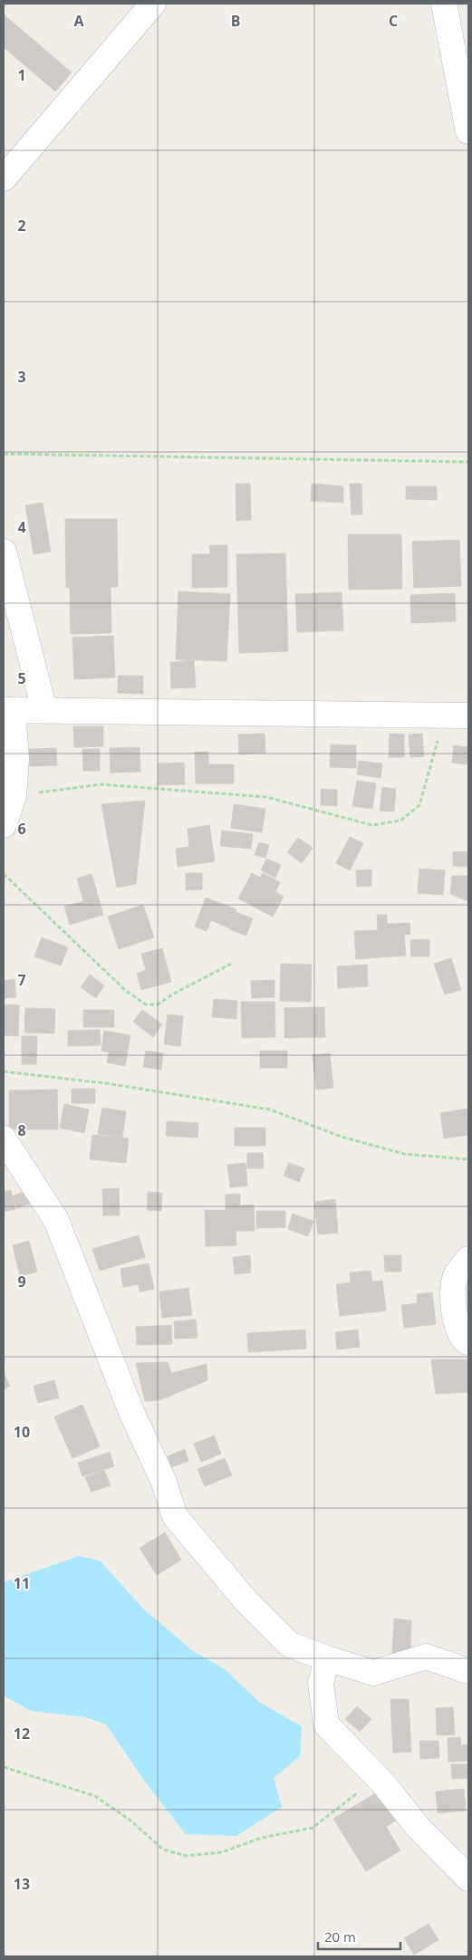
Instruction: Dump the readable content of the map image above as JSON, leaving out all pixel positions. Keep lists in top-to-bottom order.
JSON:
{
  "scale_bar": "20 m",
  "grid": {
    "columns": ["A", "B", "C"],
    "rows": [
      "1",
      "2",
      "3",
      "4",
      "5",
      "6",
      "7",
      "8",
      "9",
      "10",
      "11",
      "12",
      "13"
    ]
  }
}
